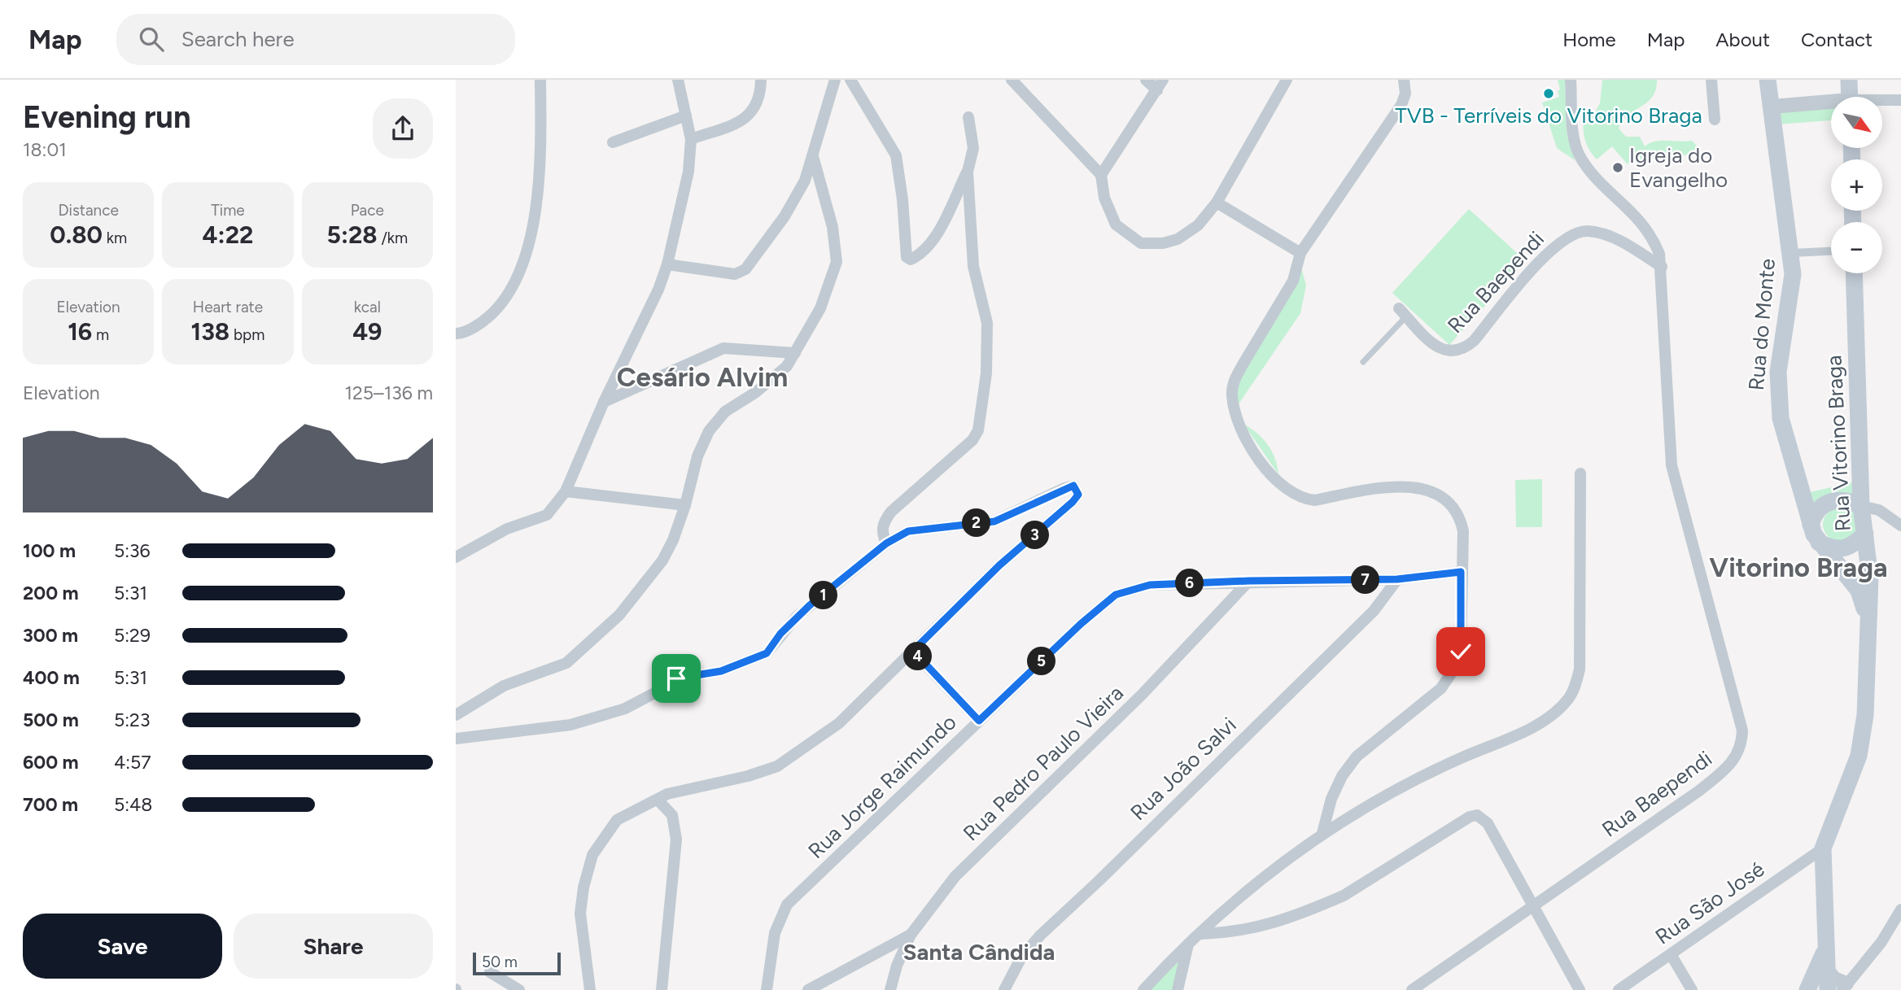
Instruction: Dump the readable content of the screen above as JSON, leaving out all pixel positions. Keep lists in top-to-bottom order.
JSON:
{
  "streets": {
    "main road": ["Rua do Monte", "Rua Vitorino Braga"],
    "street": [
      "Rua Baependi",
      "Rua Pedro Paulo Vieira",
      "Rua João Salvi",
      "Rua Jorge Raimundo",
      "Rua São José"
    ]
  },
  "crossings": [
    ["Rua do Monte", "Rua Vitorino Braga"],
    ["Rua Vitorino Braga", "Rua São José"],
    ["Rua Pedro Paulo Vieira", "Rua Jorge Raimundo"],
    ["Rua João Salvi", "Rua Jorge Raimundo"]
  ],
  "districts": ["Cesário Alvim", "Vitorino Braga", "Santa Cândida"],
  "places": ["TVB - Terríveis do Vitorino Braga", "Igreja do Evangelho"],
  "scale_bar": "50 m",
  "north": "bottom right",
  "page": {
    "header": "Map",
    "search": "Search here",
    "nav": [
      "Home",
      "Map",
      "About",
      "Contact"
    ],
    "heading": ["Evening run", "18:01"],
    "map_buttons": ["+", "−"],
    "stats": [
      ["Distance", "0.80 km"],
      ["Time", "4:22"],
      ["Pace", "5:28 /km"],
      ["Elevation", "16 m"],
      ["Heart rate", "138 bpm"],
      ["kcal", "49"]
    ],
    "chart": ["Elevation", "125–136 m"],
    "pins": [
      "2",
      "3",
      "7",
      "6",
      "1",
      "4",
      "5"
    ],
    "list": [
      {
        "name": "100 m",
        "note": "5:36"
      },
      {
        "name": "200 m",
        "note": "5:31"
      },
      {
        "name": "300 m",
        "note": "5:29"
      },
      {
        "name": "400 m",
        "note": "5:31"
      },
      {
        "name": "500 m",
        "note": "5:23"
      },
      {
        "name": "600 m",
        "note": "4:57"
      },
      {
        "name": "700 m",
        "note": "5:48"
      }
    ],
    "buttons": ["Save", "Share"],
    "scale": "50 m"
  }
}
